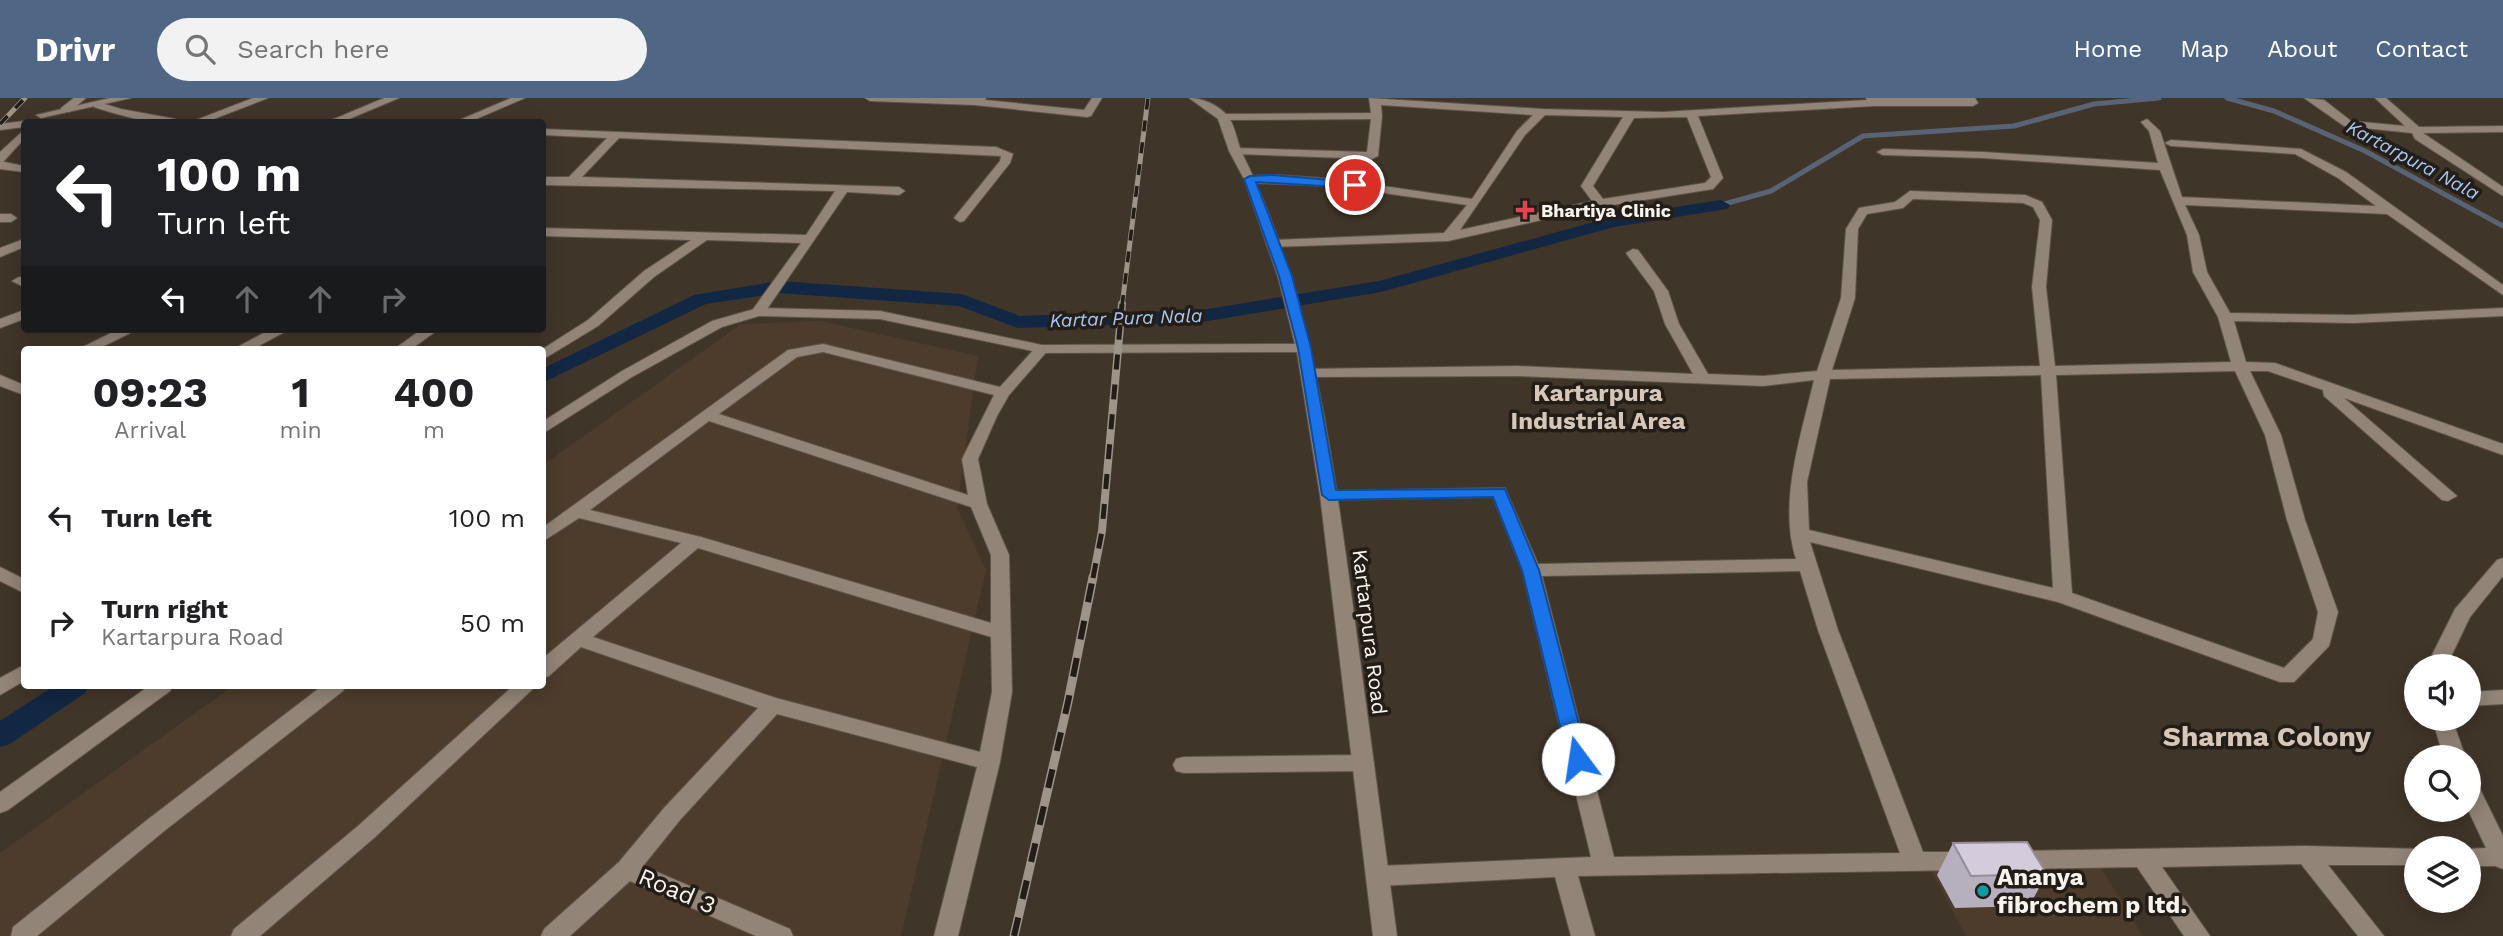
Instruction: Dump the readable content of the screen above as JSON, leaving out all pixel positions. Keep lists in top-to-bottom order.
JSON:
{
  "streets": {
    "street": ["Kartarpura Road", "Road 3"]
  },
  "districts": ["Kartarpura Industrial Area", "Sharma Colony"],
  "water": ["Kartarpura Nala", "Kartar Pura Nala"],
  "places": {
    "health": ["Bhartiya Clinic"],
    "other": ["Ananya fibrochem p ltd."]
  },
  "page": {
    "header": "Drivr",
    "search": "Search here",
    "nav": [
      "Home",
      "Map",
      "About",
      "Contact"
    ],
    "turn": ["100 m", "Turn left"],
    "eta": [
      "09:23",
      "Arrival",
      "1",
      "min",
      "400",
      "m"
    ],
    "list": [
      {
        "name": "Turn left",
        "value": "100 m"
      },
      {
        "name": "Turn right",
        "note": "Kartarpura Road",
        "value": "50 m"
      }
    ]
  }
}
